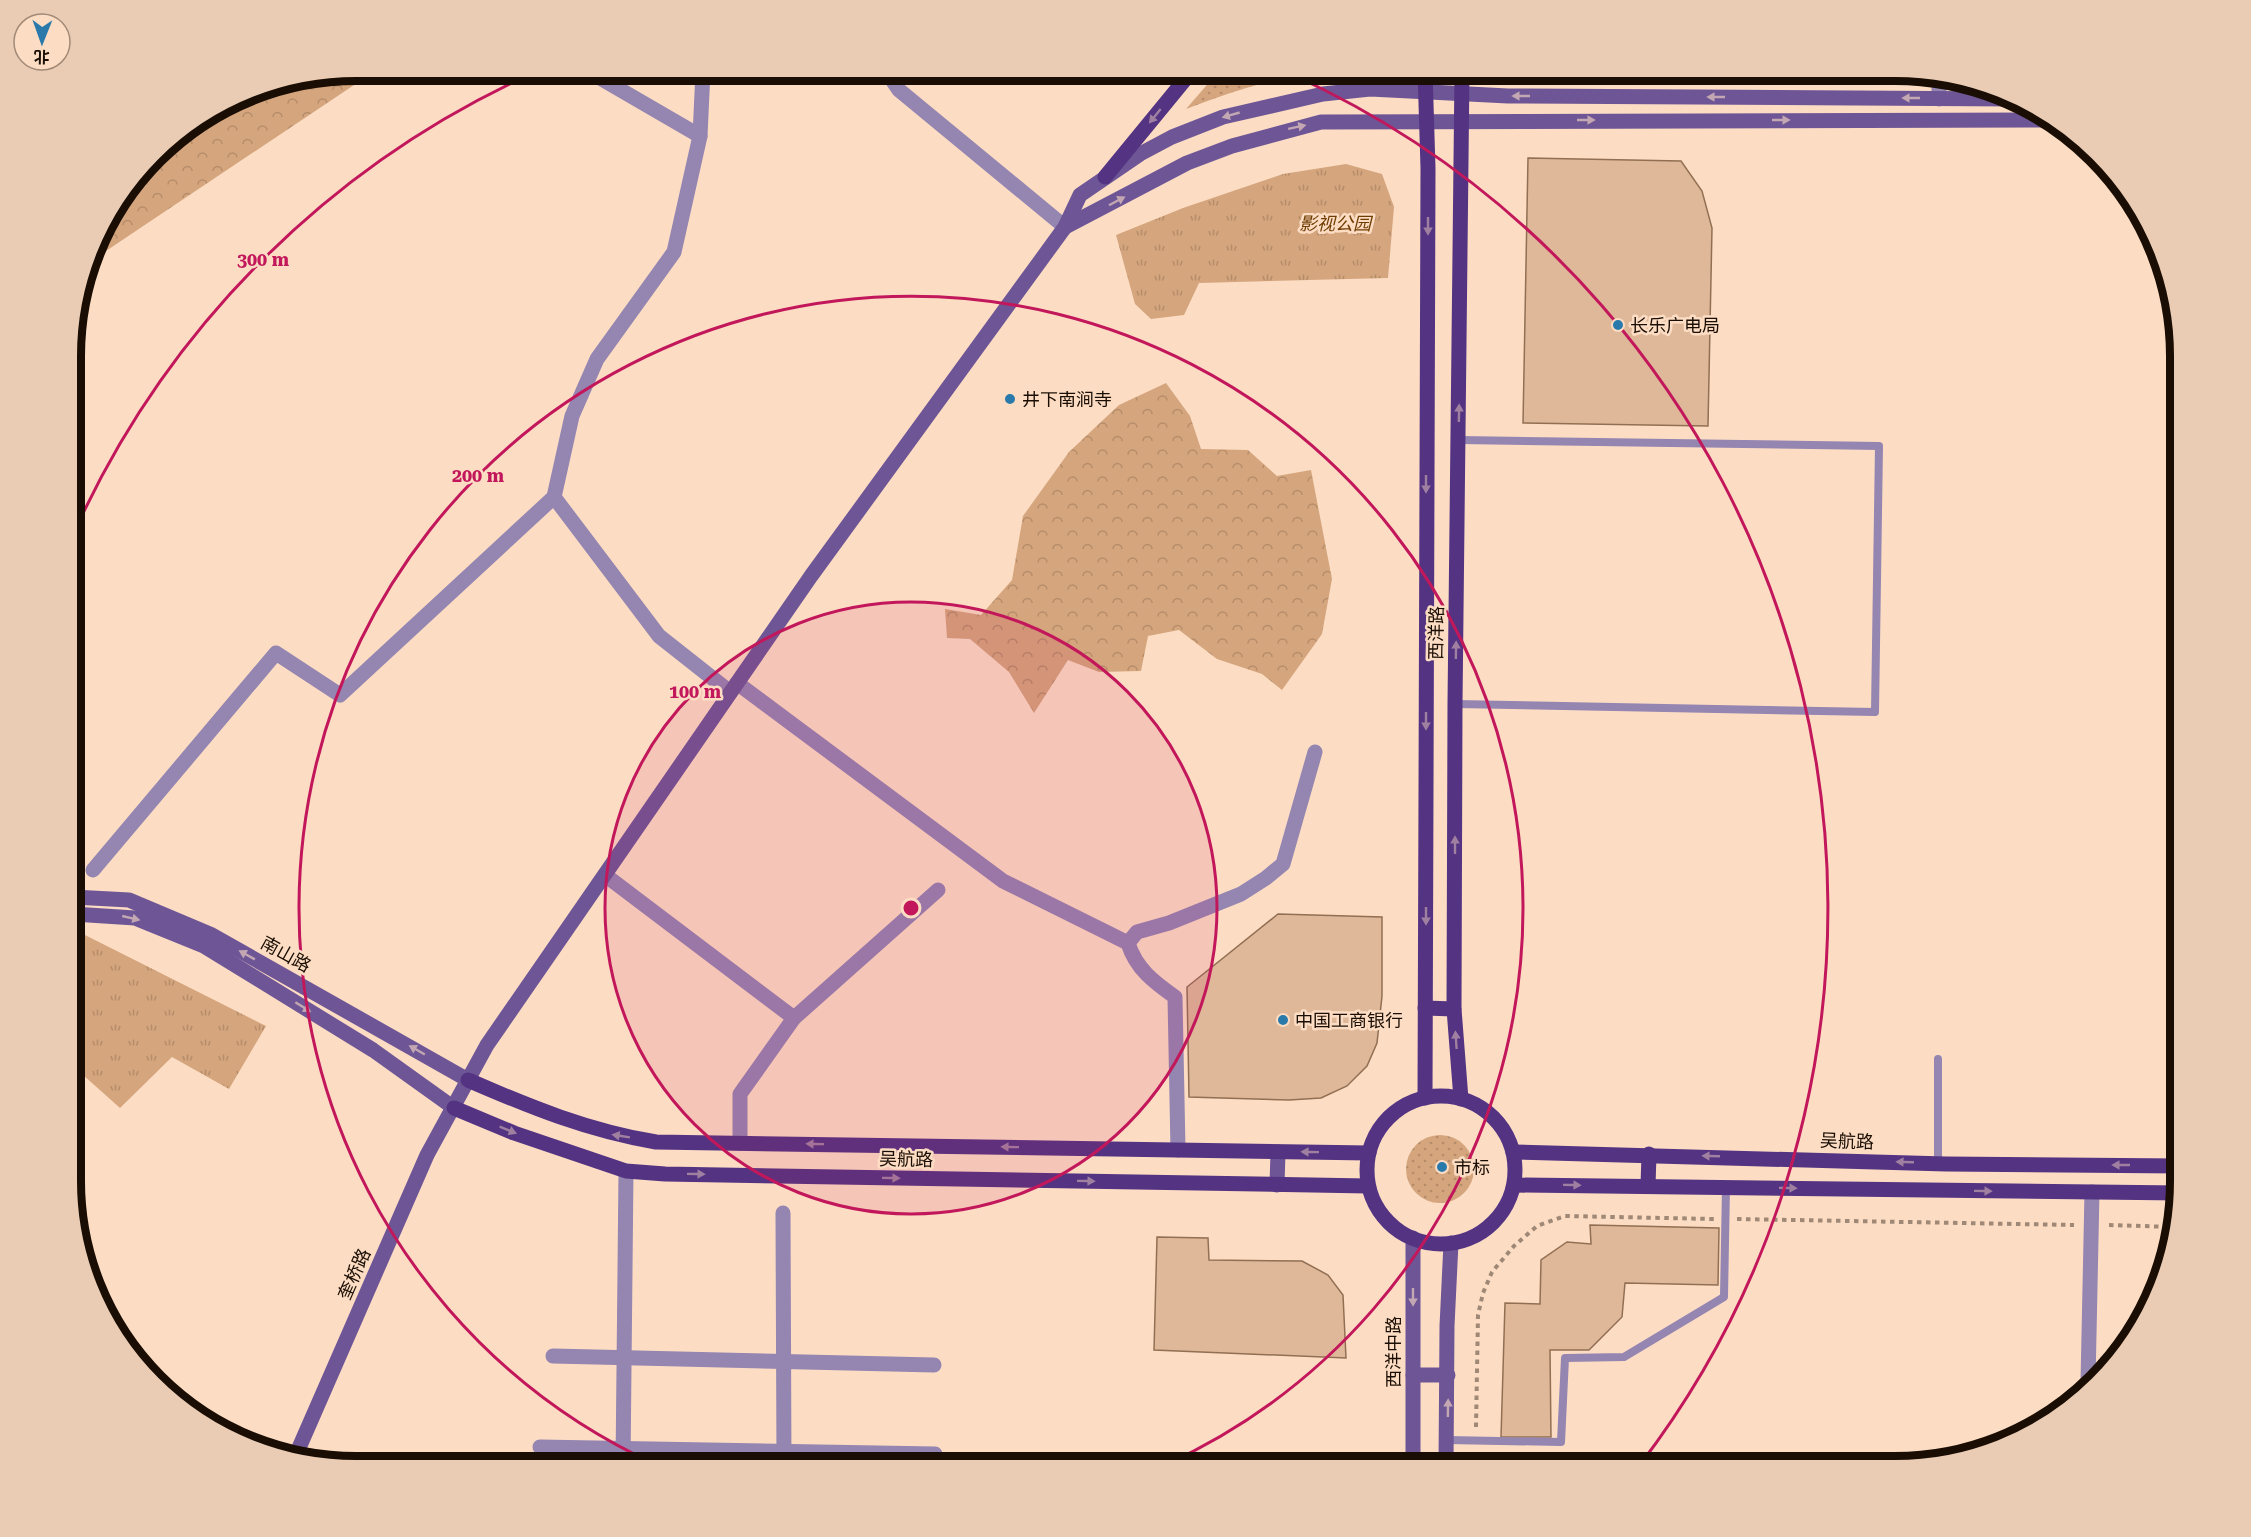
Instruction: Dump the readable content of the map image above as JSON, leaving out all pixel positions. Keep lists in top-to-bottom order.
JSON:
{
  "streets": {
    "main road": ["西洋路", "吴航路"],
    "street": ["南山路", "奎桥路", "西洋中路"]
  },
  "crossings": [
    ["西洋路", "吴航路"],
    ["西洋路", "奎桥路"],
    ["西洋路", "西洋中路"],
    ["南山路", "吴航路"],
    ["南山路", "奎桥路"],
    ["吴航路", "奎桥路"],
    ["吴航路", "西洋中路"]
  ],
  "parks": ["影视公园"],
  "places": [
    "长乐广电局",
    "井下南涧寺",
    "中国工商银行",
    "市标"
  ],
  "north": "bottom",
  "rings": ["300 m", "200 m", "100 m"]
}
